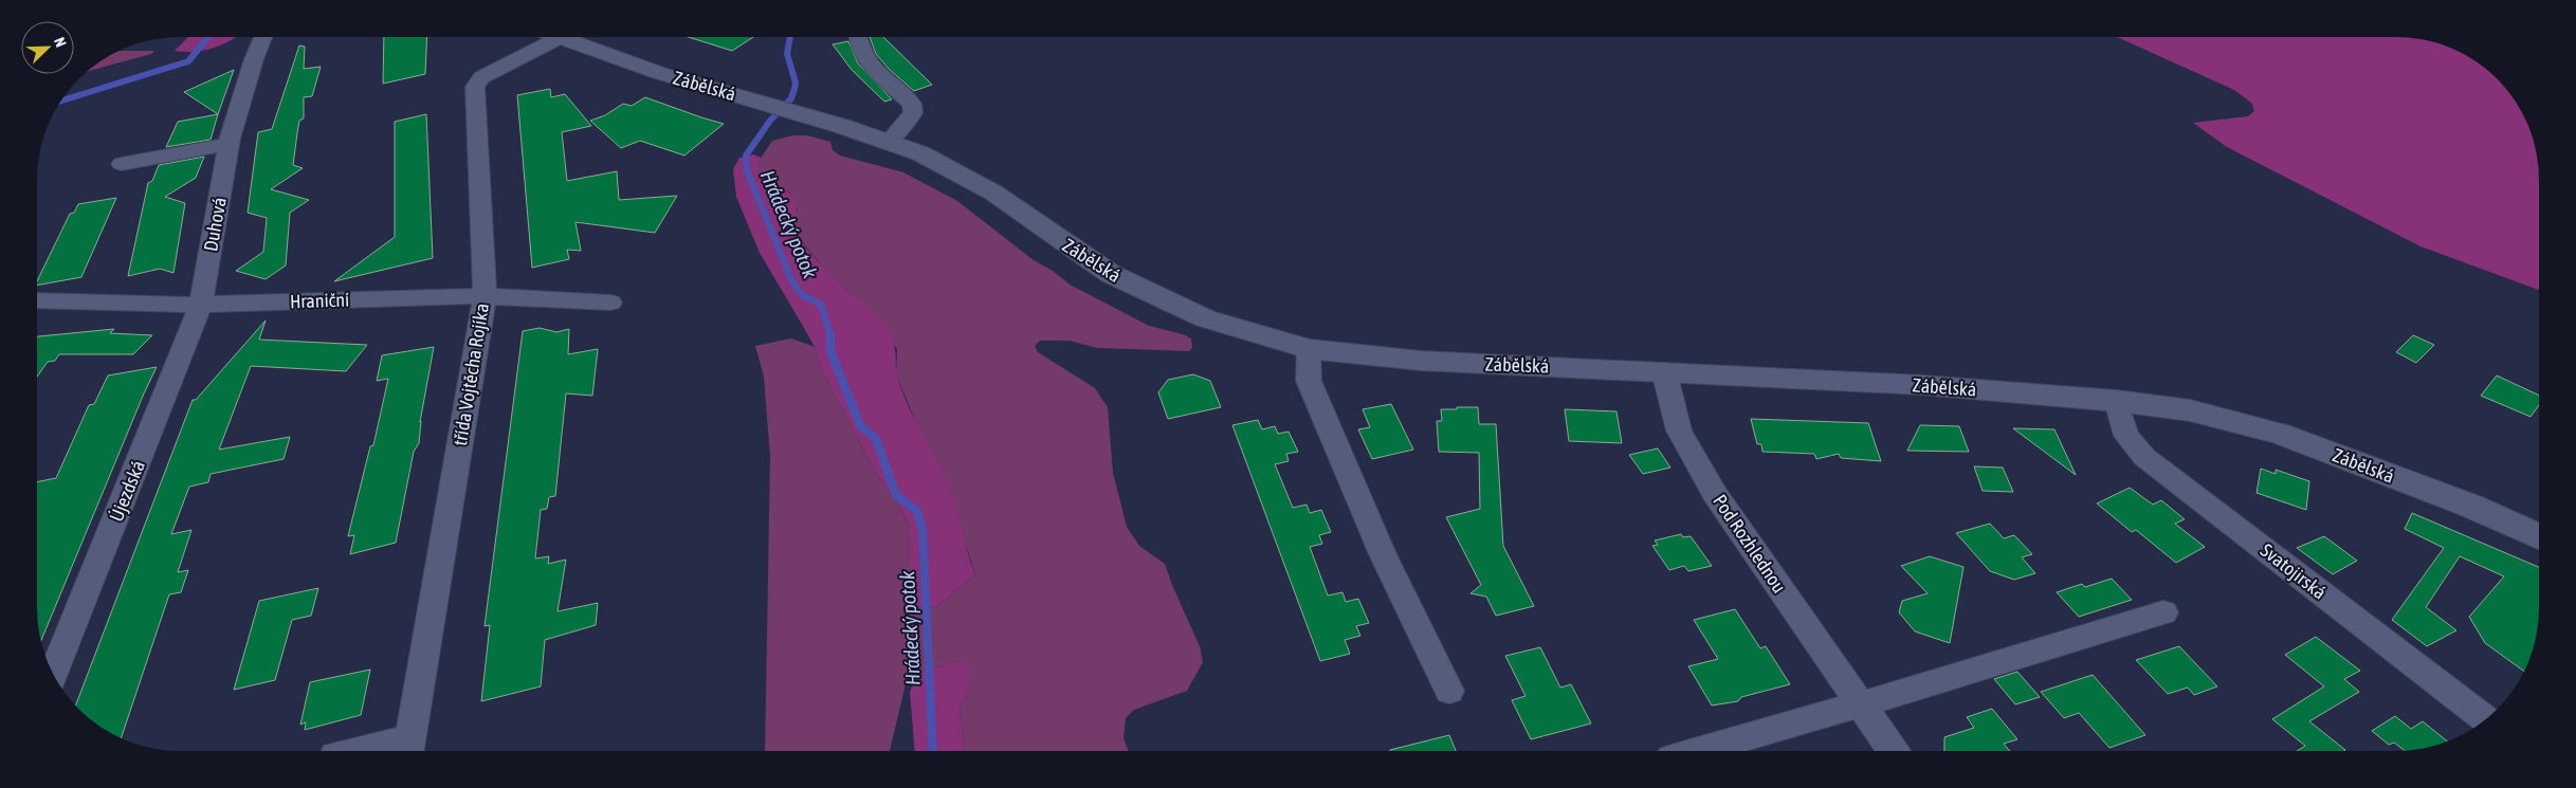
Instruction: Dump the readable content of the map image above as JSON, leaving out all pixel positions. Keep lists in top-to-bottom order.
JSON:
{
  "streets": {
    "main road": ["Zábělská"],
    "street": [
      "Duhová",
      "Hraniční",
      "třída Vojtěcha Rojíka",
      "Újezdská",
      "Pod Rozhlednou",
      "Svatojirská"
    ]
  },
  "crossings": [
    ["Zábělská", "třída Vojtěcha Rojíka"],
    ["Zábělská", "Pod Rozhlednou"],
    ["Zábělská", "Svatojirská"],
    ["Duhová", "Hraniční"],
    ["Duhová", "Újezdská"],
    ["Hraniční", "třída Vojtěcha Rojíka"],
    ["Hraniční", "Újezdská"]
  ],
  "water": ["Hrádecký potok"],
  "north": "top right"
}
